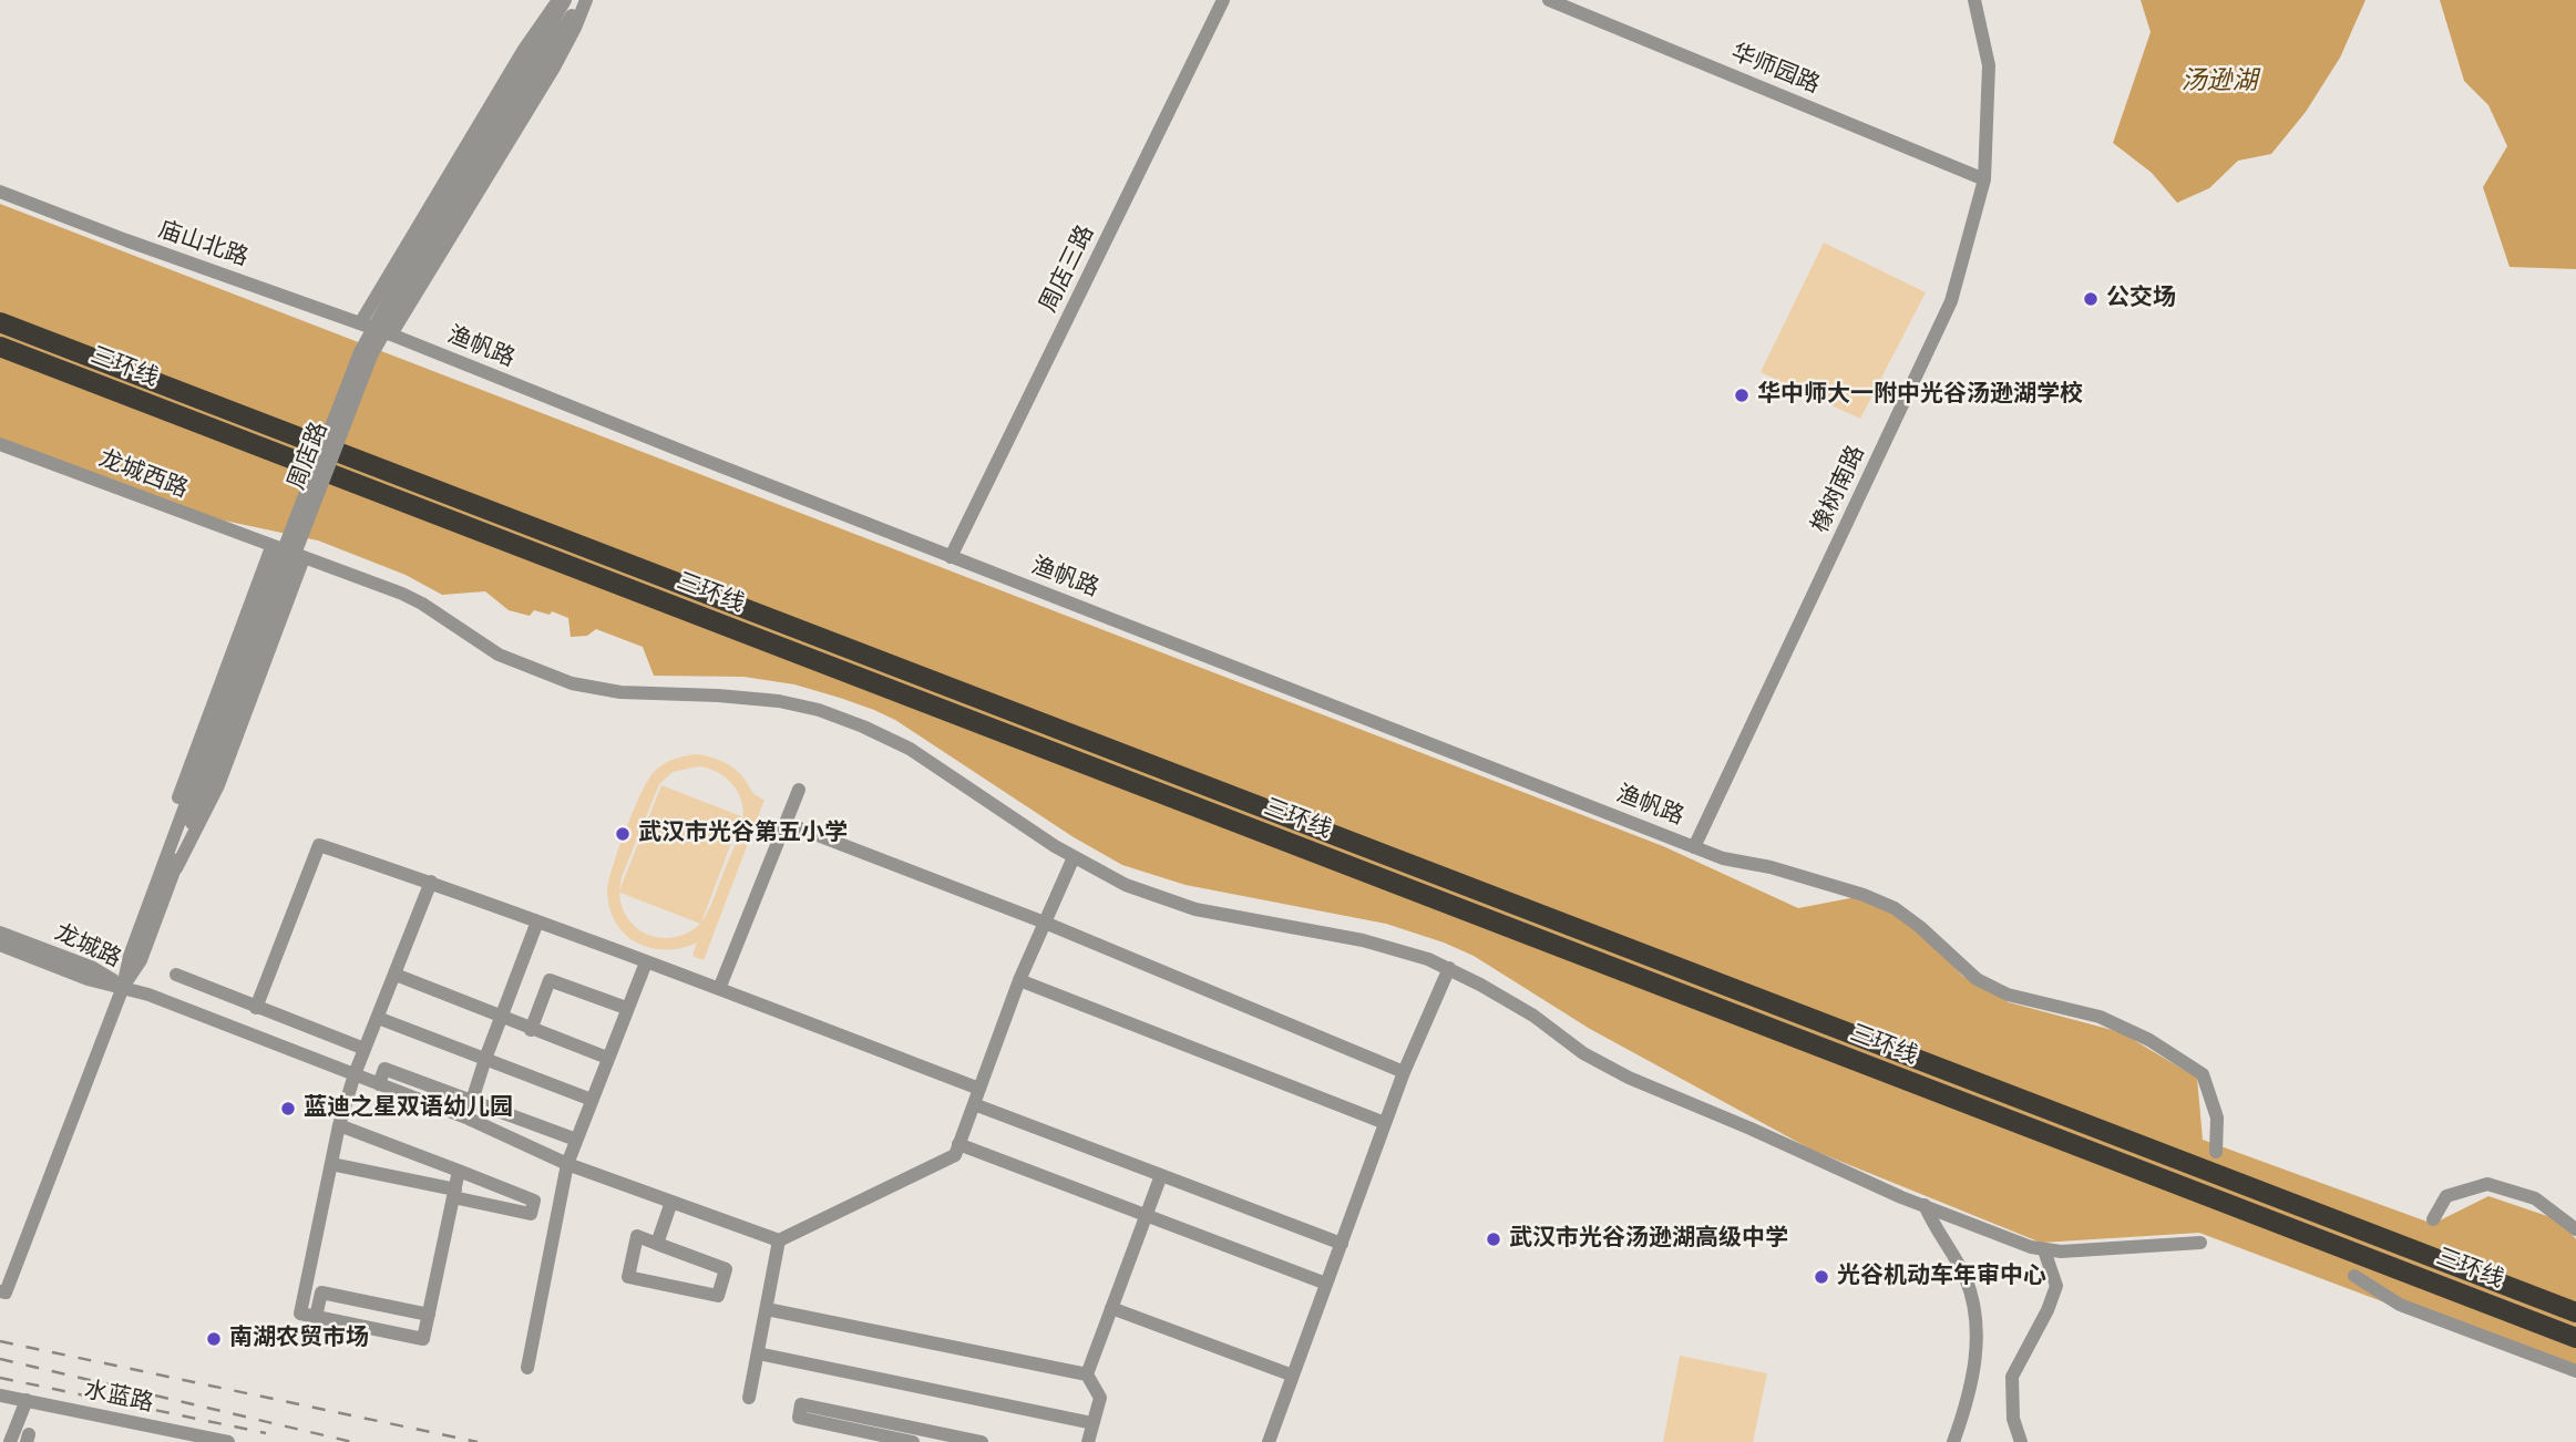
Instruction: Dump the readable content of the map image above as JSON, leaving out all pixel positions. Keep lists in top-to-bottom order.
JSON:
{
  "streets": {
    "highway": ["三环线"],
    "street": [
      "华师园路",
      "庙山北路",
      "周店三路",
      "渔帆路",
      "周店路",
      "龙城西路",
      "橡树南路",
      "龙城路",
      "水蓝路"
    ]
  },
  "crossings": [
    ["华师园路", "橡树南路"],
    ["庙山北路", "渔帆路"],
    ["周店三路", "渔帆路"],
    ["渔帆路", "橡树南路"],
    ["周店路", "龙城路"]
  ],
  "water": ["汤逊湖"],
  "places": [
    "公交场",
    "华中师大一附中光谷汤逊湖学校",
    "武汉市光谷第五小学",
    "蓝迪之星双语幼儿园",
    "武汉市光谷汤逊湖高级中学",
    "光谷机动车年审中心",
    "南湖农贸市场"
  ]
}
